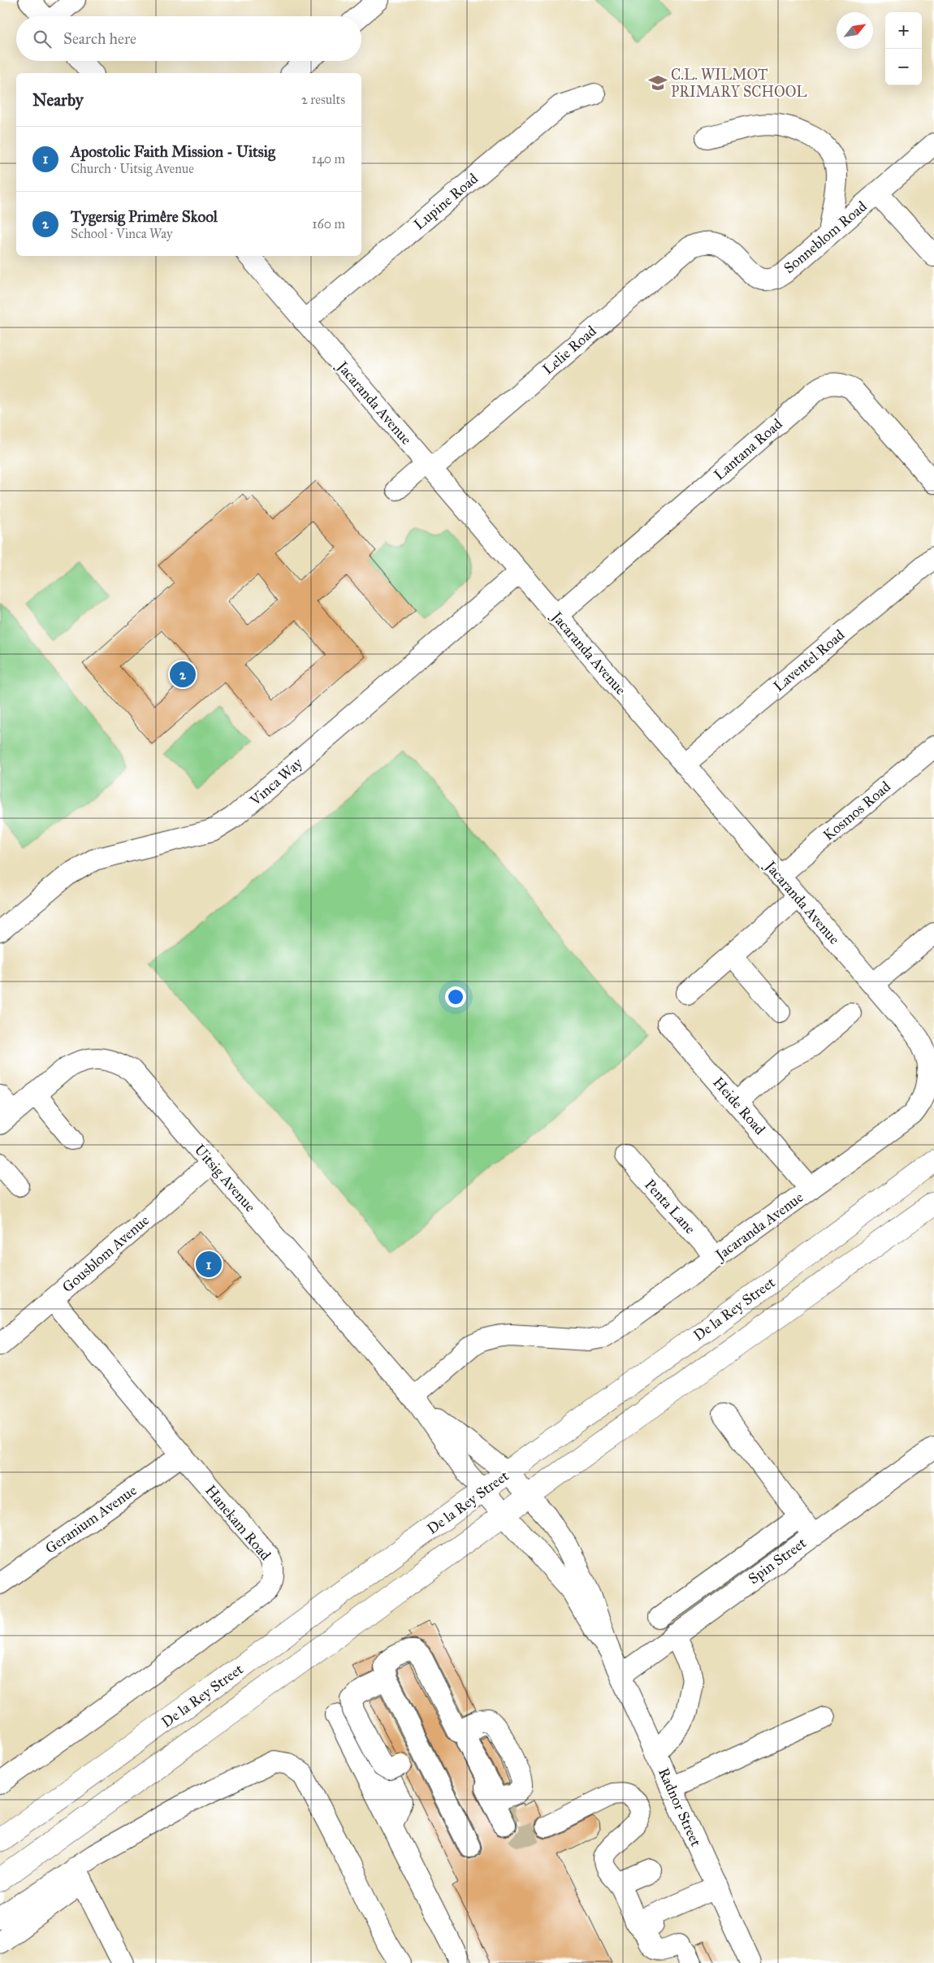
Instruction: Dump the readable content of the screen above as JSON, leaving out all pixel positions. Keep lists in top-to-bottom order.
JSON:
{
  "streets": {
    "main road": ["De la Rey Street"],
    "street": [
      "Lupine Road",
      "Sonneblom Road",
      "Lelie Road",
      "Jacaranda Avenue",
      "Lantana Road",
      "Laventel Road",
      "Vinca Way",
      "Kosmos Road",
      "Heide Road",
      "Uitsig Avenue",
      "Penta Lane",
      "Gousblom Avenue",
      "Geranium Avenue",
      "Hanekam Road",
      "Spin Street",
      "Radnor Street"
    ]
  },
  "crossings": [
    ["Lupine Road", "Jacaranda Avenue"],
    ["Sonneblom Road", "Lelie Road"],
    ["Lelie Road", "Jacaranda Avenue"],
    ["Jacaranda Avenue", "Lantana Road"],
    ["Jacaranda Avenue", "Laventel Road"],
    ["Jacaranda Avenue", "Vinca Way"],
    ["Jacaranda Avenue", "Kosmos Road"],
    ["Jacaranda Avenue", "Heide Road"],
    ["Jacaranda Avenue", "Uitsig Avenue"],
    ["Jacaranda Avenue", "Penta Lane"],
    ["Uitsig Avenue", "Gousblom Avenue"],
    ["Uitsig Avenue", "De la Rey Street"],
    ["Uitsig Avenue", "Radnor Street"],
    ["Gousblom Avenue", "Hanekam Road"],
    ["Geranium Avenue", "Hanekam Road"],
    ["Spin Street", "Radnor Street"]
  ],
  "places": {
    "school or university": ["C.L. WILMOT PRIMARY SCHOOL"]
  },
  "north": "top right",
  "page": {
    "map_buttons": ["+", "−"],
    "search": "Search here",
    "heading": ["Nearby", "2 results"],
    "list": [
      {
        "mark": "1",
        "name": "Apostolic Faith Mission - Uitsig",
        "note": "Church · Uitsig Avenue",
        "value": "140 m"
      },
      {
        "mark": "2",
        "name": "Tygersig Primêre Skool",
        "note": "School · Vinca Way",
        "value": "160 m"
      }
    ],
    "pins": ["2", "1"]
  }
}
